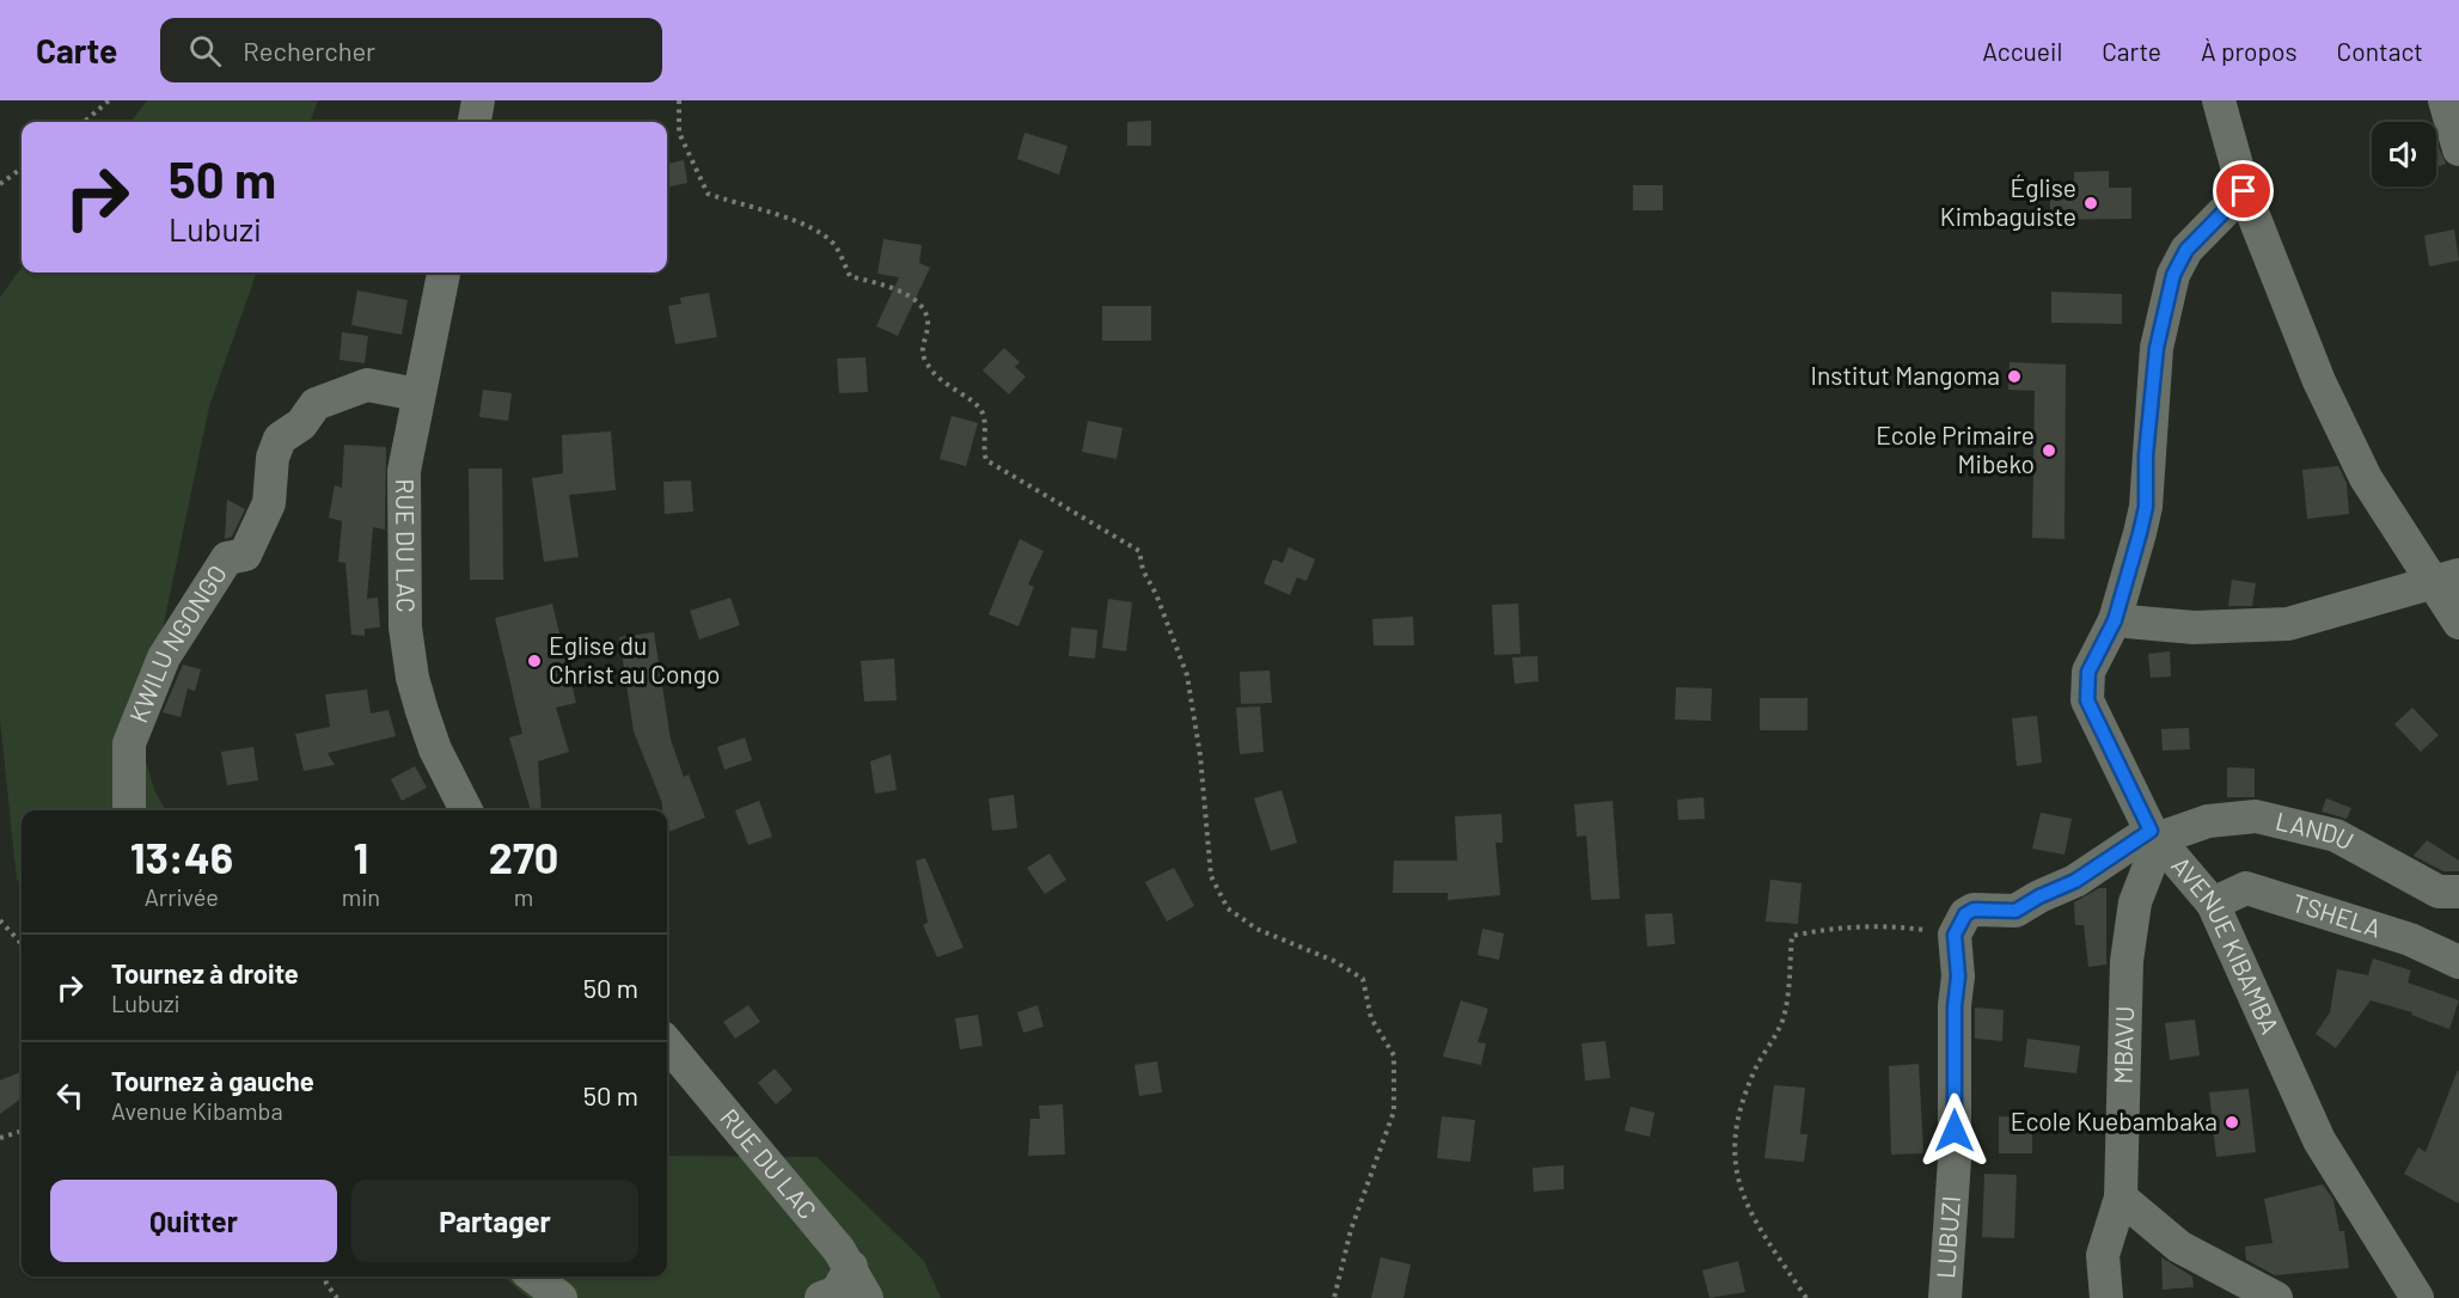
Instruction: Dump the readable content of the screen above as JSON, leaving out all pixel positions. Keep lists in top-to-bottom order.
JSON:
{
  "streets": {
    "street": [
      "RUE DU LAC",
      "KWILU NGONGO",
      "LANDU",
      "TSHELA",
      "AVENUE KIBAMBA",
      "MBAVU",
      "LUBUZI"
    ]
  },
  "crossings": [
    ["RUE DU LAC", "KWILU NGONGO"],
    ["LANDU", "AVENUE KIBAMBA"],
    ["LANDU", "MBAVU"],
    ["TSHELA", "AVENUE KIBAMBA"],
    ["AVENUE KIBAMBA", "MBAVU"]
  ],
  "places": [
    "Église Kimbaguiste",
    "Institut Mangoma",
    "Ecole Primaire Mibeko",
    "Eglise du Christ au Congo",
    "Ecole Kuebambaka"
  ],
  "page": {
    "header": "Carte",
    "search": "Rechercher",
    "nav": [
      "Accueil",
      "Carte",
      "À propos",
      "Contact"
    ],
    "turn": ["50 m", "Lubuzi"],
    "eta": [
      "13:46",
      "Arrivée",
      "1",
      "min",
      "270",
      "m"
    ],
    "list": [
      {
        "name": "Tournez à droite",
        "note": "Lubuzi",
        "value": "50 m"
      },
      {
        "name": "Tournez à gauche",
        "note": "Avenue Kibamba",
        "value": "50 m"
      }
    ],
    "buttons": ["Quitter", "Partager"]
  }
}
